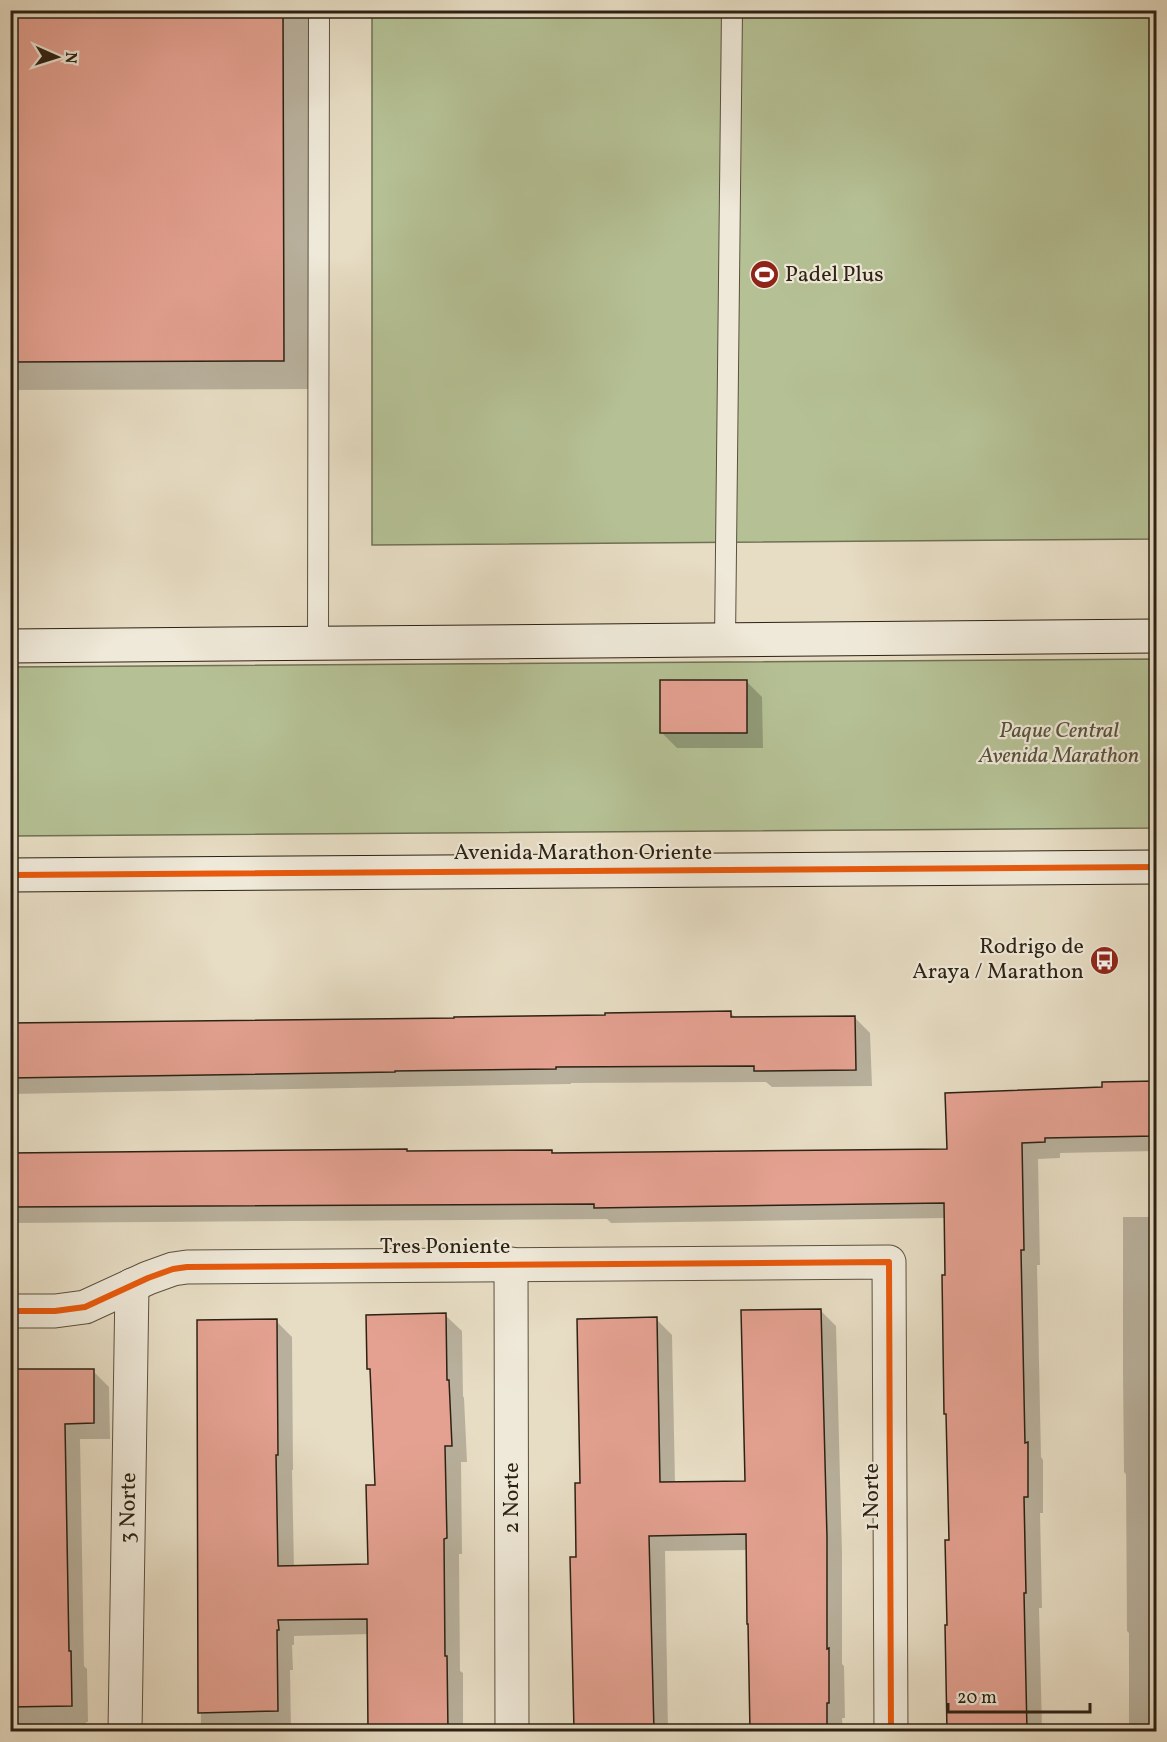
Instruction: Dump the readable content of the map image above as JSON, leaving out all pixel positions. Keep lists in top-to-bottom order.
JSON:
{
  "streets": {
    "main road": [
      "Avenida Marathon Oriente",
      "Tres Poniente",
      "1 Norte",
      "2 Norte",
      "3 Norte"
    ]
  },
  "crossings": [
    ["Tres Poniente", "1 Norte"],
    ["Tres Poniente", "2 Norte"],
    ["Tres Poniente", "3 Norte"]
  ],
  "parks": ["Paque Central Avenida Marathon"],
  "places": {
    "sports": ["Padel Plus"],
    "bus stop": ["Rodrigo de Araya / Marathon"]
  },
  "scale_bar": "20 m",
  "north": "right"
}
